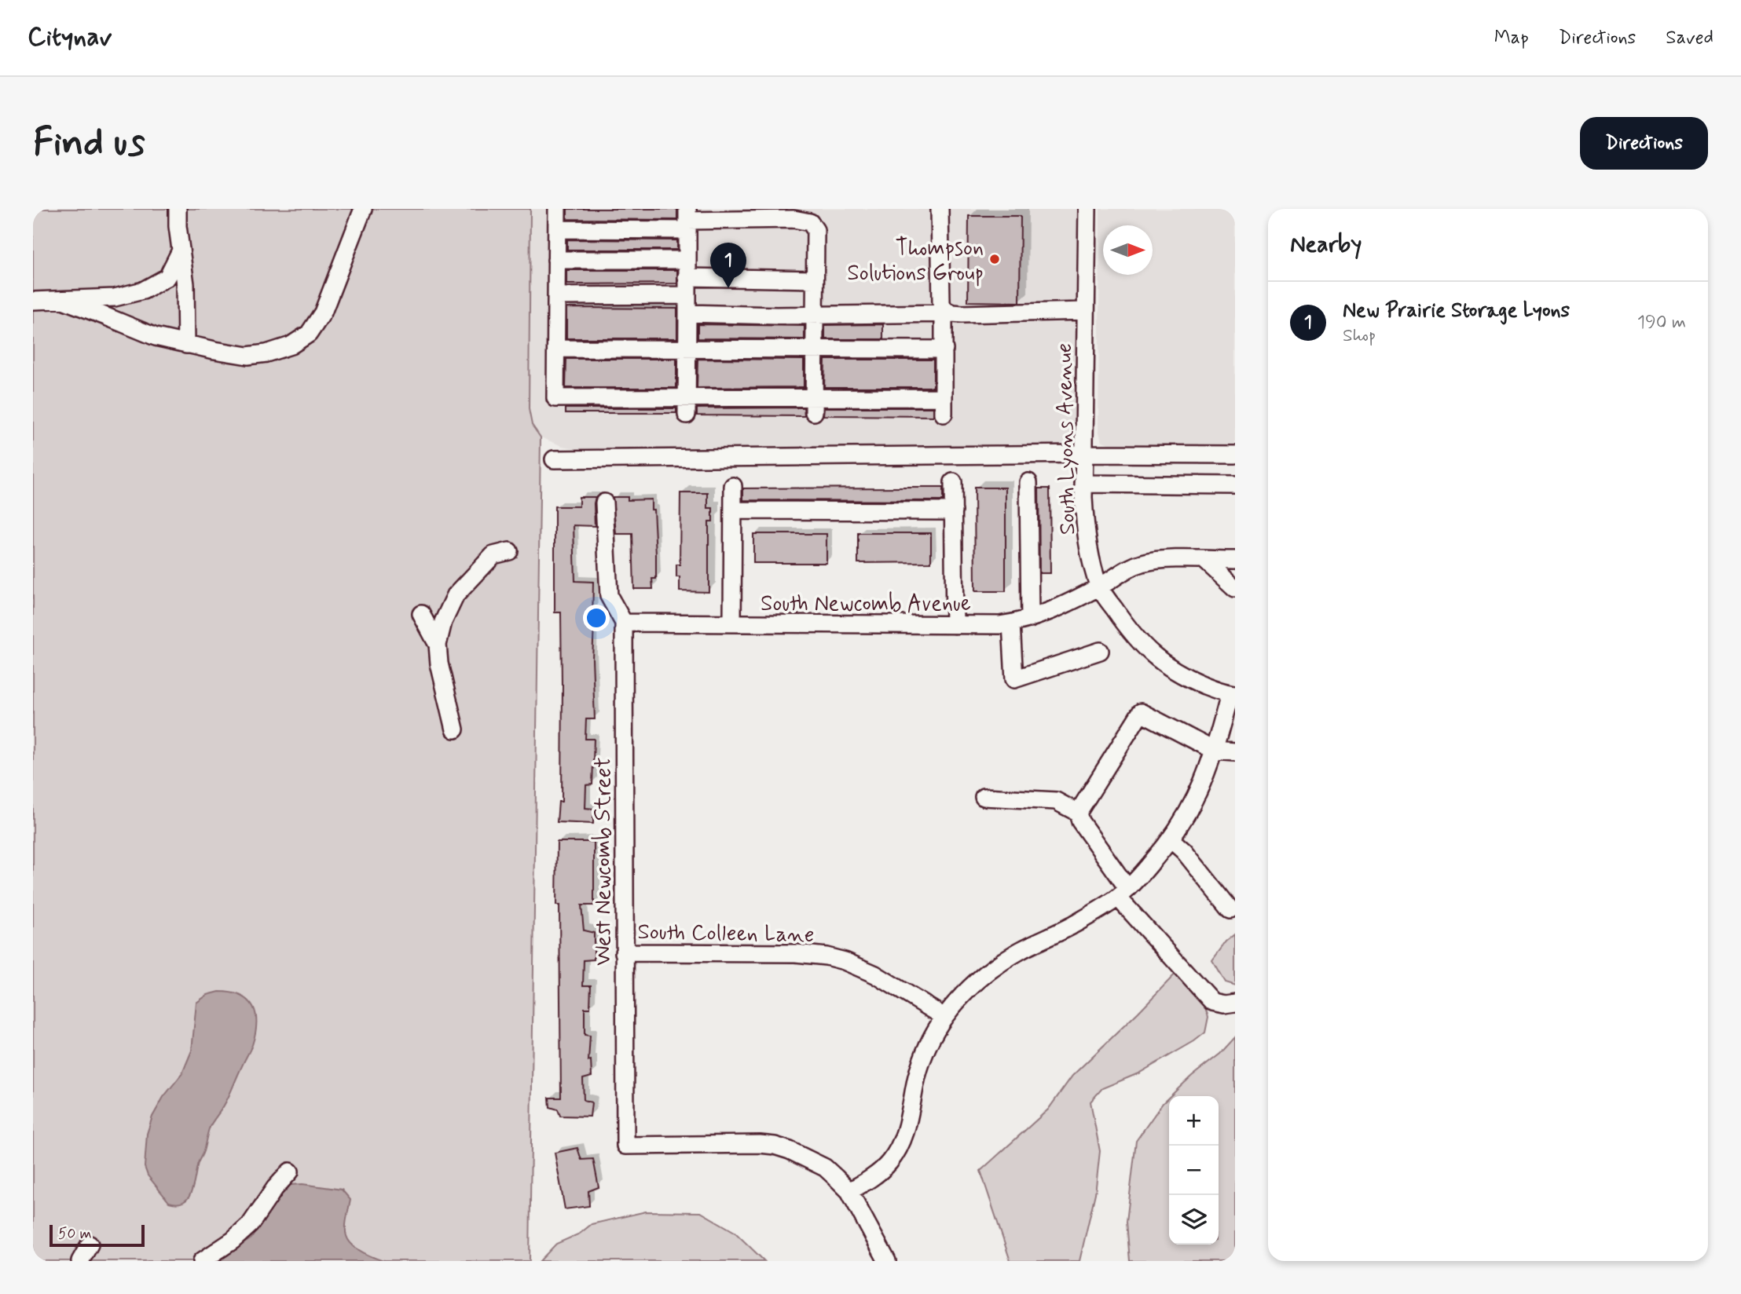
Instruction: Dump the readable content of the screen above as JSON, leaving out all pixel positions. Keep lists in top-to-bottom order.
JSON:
{
  "streets": {
    "street": [
      "South Lyons Avenue",
      "South Newcomb Avenue",
      "West Newcomb Street",
      "South Colleen Lane"
    ]
  },
  "crossings": [
    ["South Lyons Avenue", "South Newcomb Avenue"],
    ["South Newcomb Avenue", "West Newcomb Street"],
    ["West Newcomb Street", "South Colleen Lane"]
  ],
  "places": ["Thompson Solutions Group"],
  "scale_bar": "50 m",
  "north": "right",
  "page": {
    "header": "Citynav",
    "nav": ["Map", "Directions", "Saved"],
    "buttons": "Directions",
    "title": "Find us",
    "heading": "Nearby",
    "pins": "1",
    "list": [
      {
        "mark": "1",
        "name": "New Prairie Storage Lyons",
        "note": "Shop",
        "value": "190 m"
      }
    ],
    "map_buttons": ["+", "−"],
    "scale": "50 m"
  }
}
